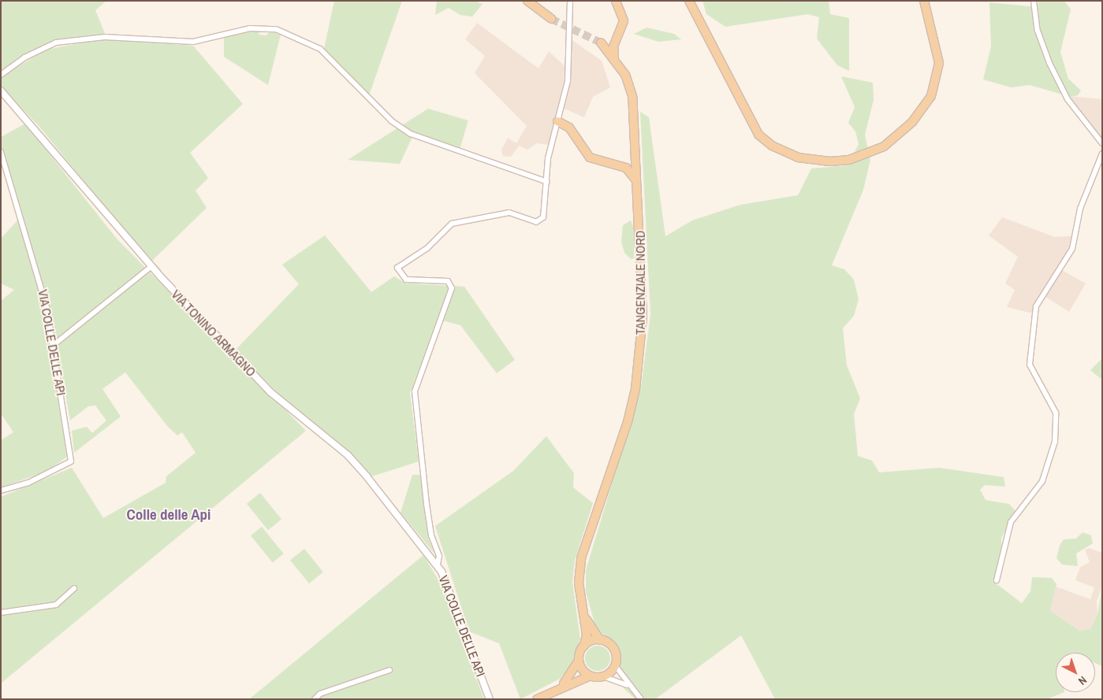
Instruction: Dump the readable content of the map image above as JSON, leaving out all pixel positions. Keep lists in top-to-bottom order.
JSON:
{
  "streets": {
    "main road": ["TANGENZIALE NORD"],
    "street": ["VIA TONINO ARMAGNO", "VIA COLLE DELLE API"]
  },
  "crossings": [
    ["VIA TONINO ARMAGNO", "VIA COLLE DELLE API"]
  ],
  "districts": ["Colle delle Api"],
  "north": "bottom right"
}
